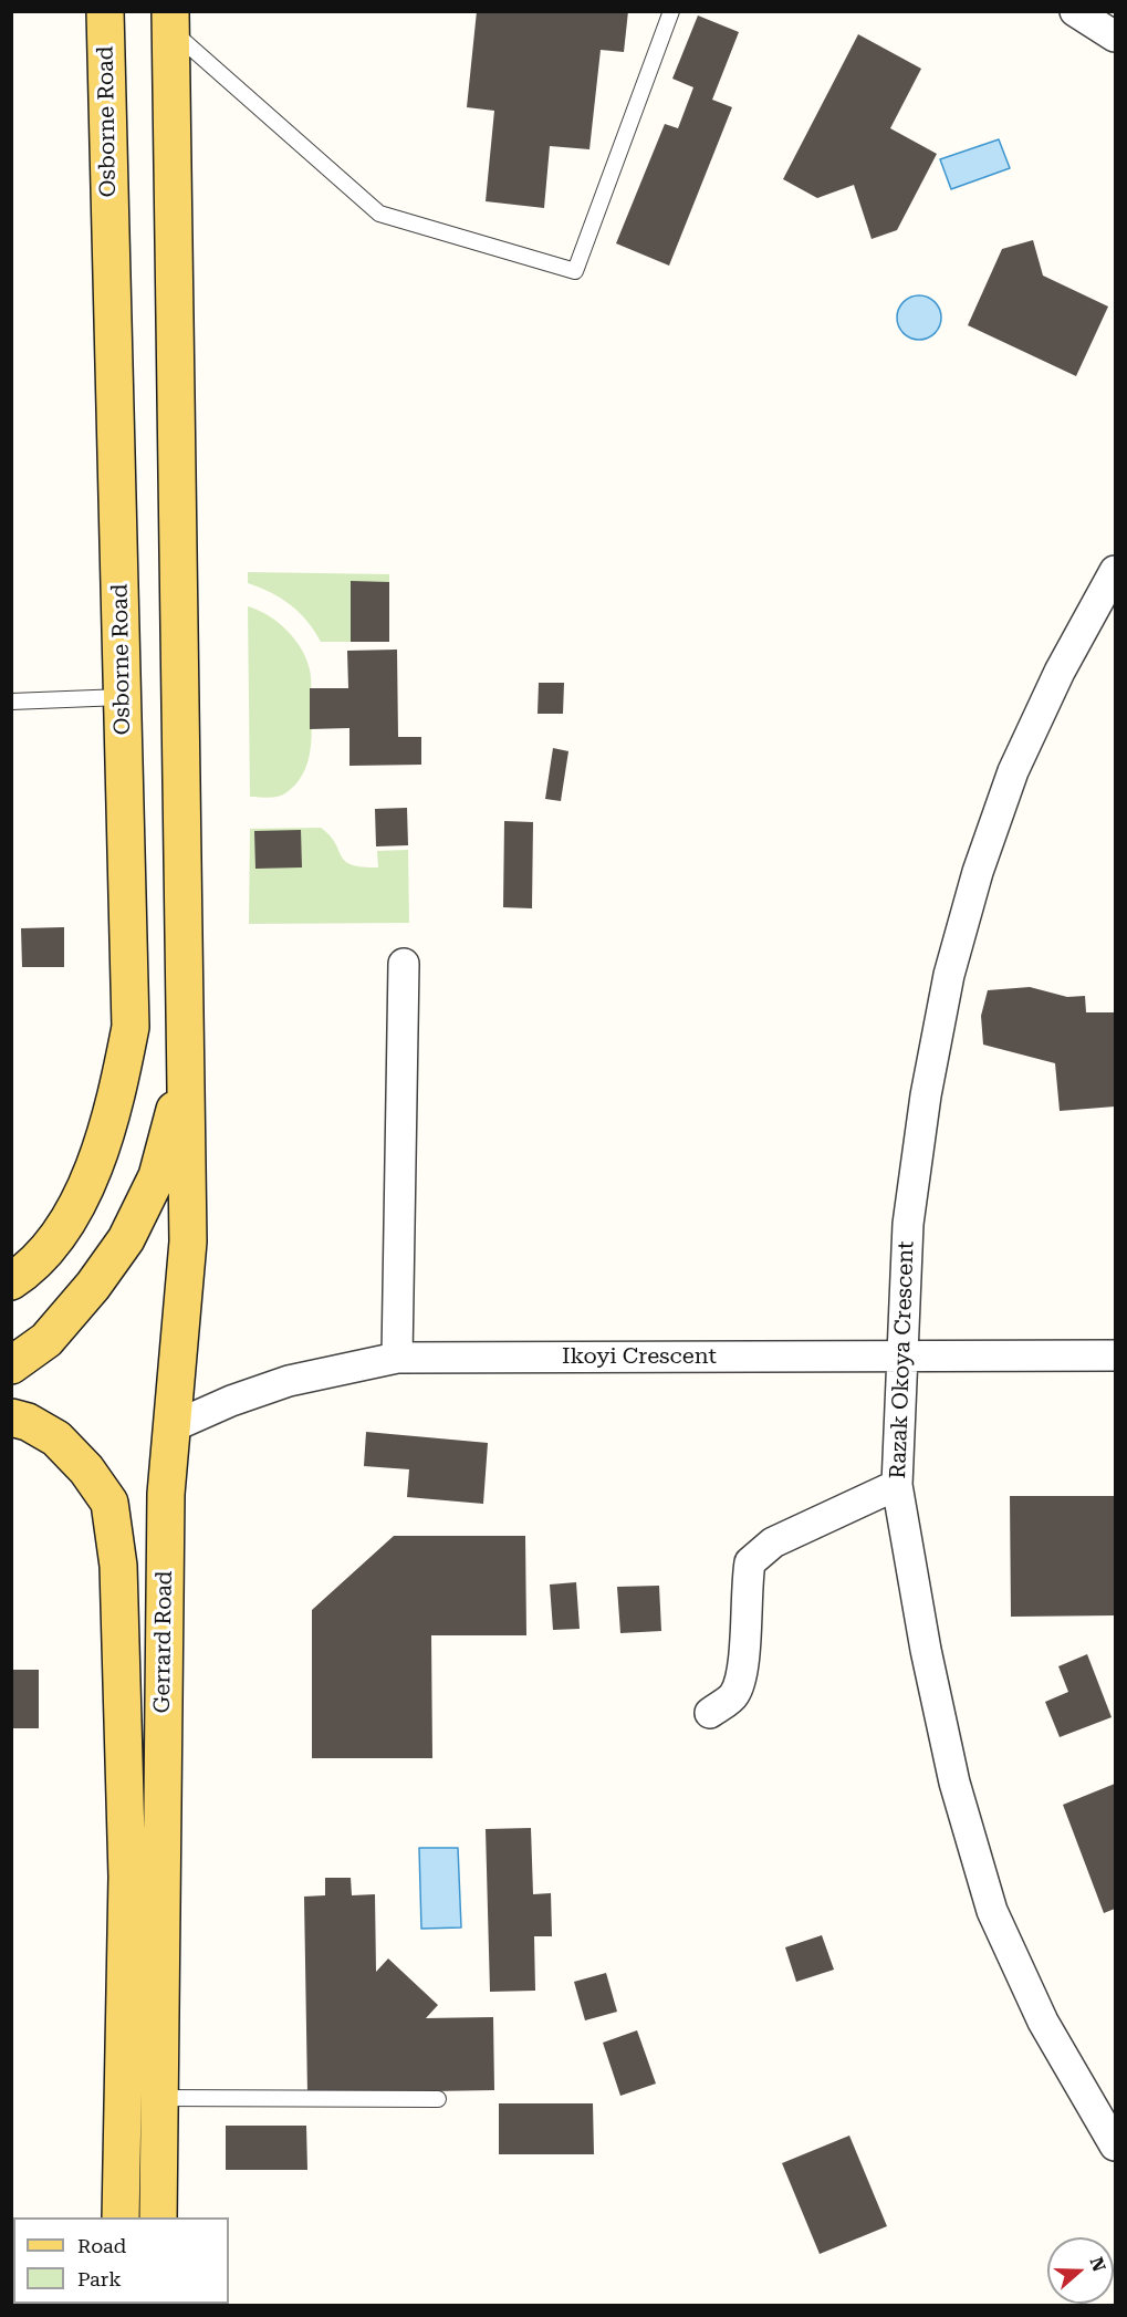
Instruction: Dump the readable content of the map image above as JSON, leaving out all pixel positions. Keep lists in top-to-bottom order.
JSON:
{
  "streets": {
    "main road": ["Osborne Road", "Gerrard Road"],
    "street": ["Ikoyi Crescent", "Razak Okoya Crescent"]
  },
  "crossings": [
    ["Ikoyi Crescent", "Razak Okoya Crescent"],
    ["Ikoyi Crescent", "Gerrard Road"]
  ],
  "legend": ["Road", "Park"],
  "north": "right"
}
